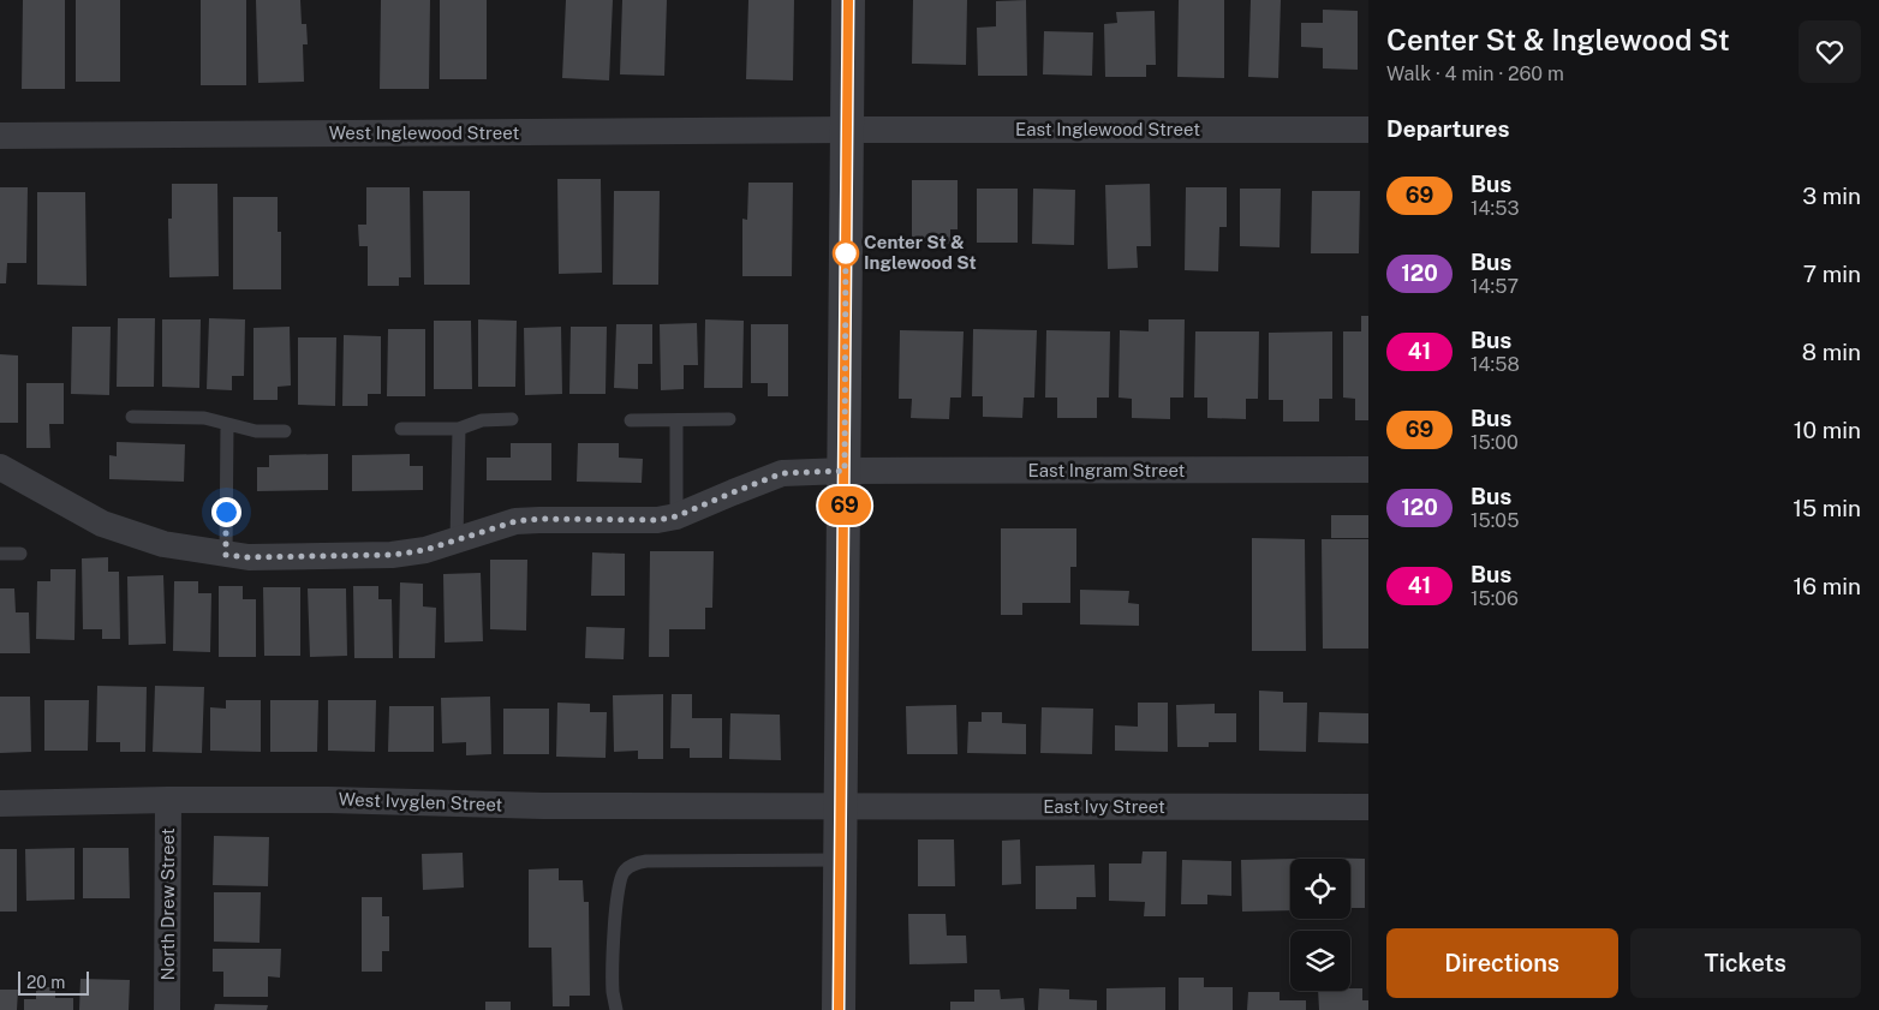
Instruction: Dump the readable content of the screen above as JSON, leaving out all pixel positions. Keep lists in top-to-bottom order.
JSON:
{
  "streets": {
    "street": [
      "East Inglewood Street",
      "West Inglewood Street",
      "East Ingram Street",
      "West Ivyglen Street",
      "East Ivy Street",
      "North Drew Street"
    ]
  },
  "crossings": [
    ["East Inglewood Street", "West Inglewood Street"],
    ["West Ivyglen Street", "East Ivy Street"],
    ["West Ivyglen Street", "North Drew Street"]
  ],
  "places": ["Center St & Inglewood St"],
  "lines": ["bus line 69"],
  "scale_bar": "20 m",
  "page": {
    "on_map": "69",
    "heading": [
      ["Center St & Inglewood St", "Walk · 4 min · 260 m"],
      "Departures"
    ],
    "list": [
      {
        "mark": "69",
        "name": "Bus",
        "note": "14:53",
        "value": "3 min"
      },
      {
        "mark": "120",
        "name": "Bus",
        "note": "14:57",
        "value": "7 min"
      },
      {
        "mark": "41",
        "name": "Bus",
        "note": "14:58",
        "value": "8 min"
      },
      {
        "mark": "69",
        "name": "Bus",
        "note": "15:00",
        "value": "10 min"
      },
      {
        "mark": "120",
        "name": "Bus",
        "note": "15:05",
        "value": "15 min"
      },
      {
        "mark": "41",
        "name": "Bus",
        "note": "15:06",
        "value": "16 min"
      }
    ],
    "buttons": ["Directions", "Tickets"],
    "scale": "20 m"
  }
}
